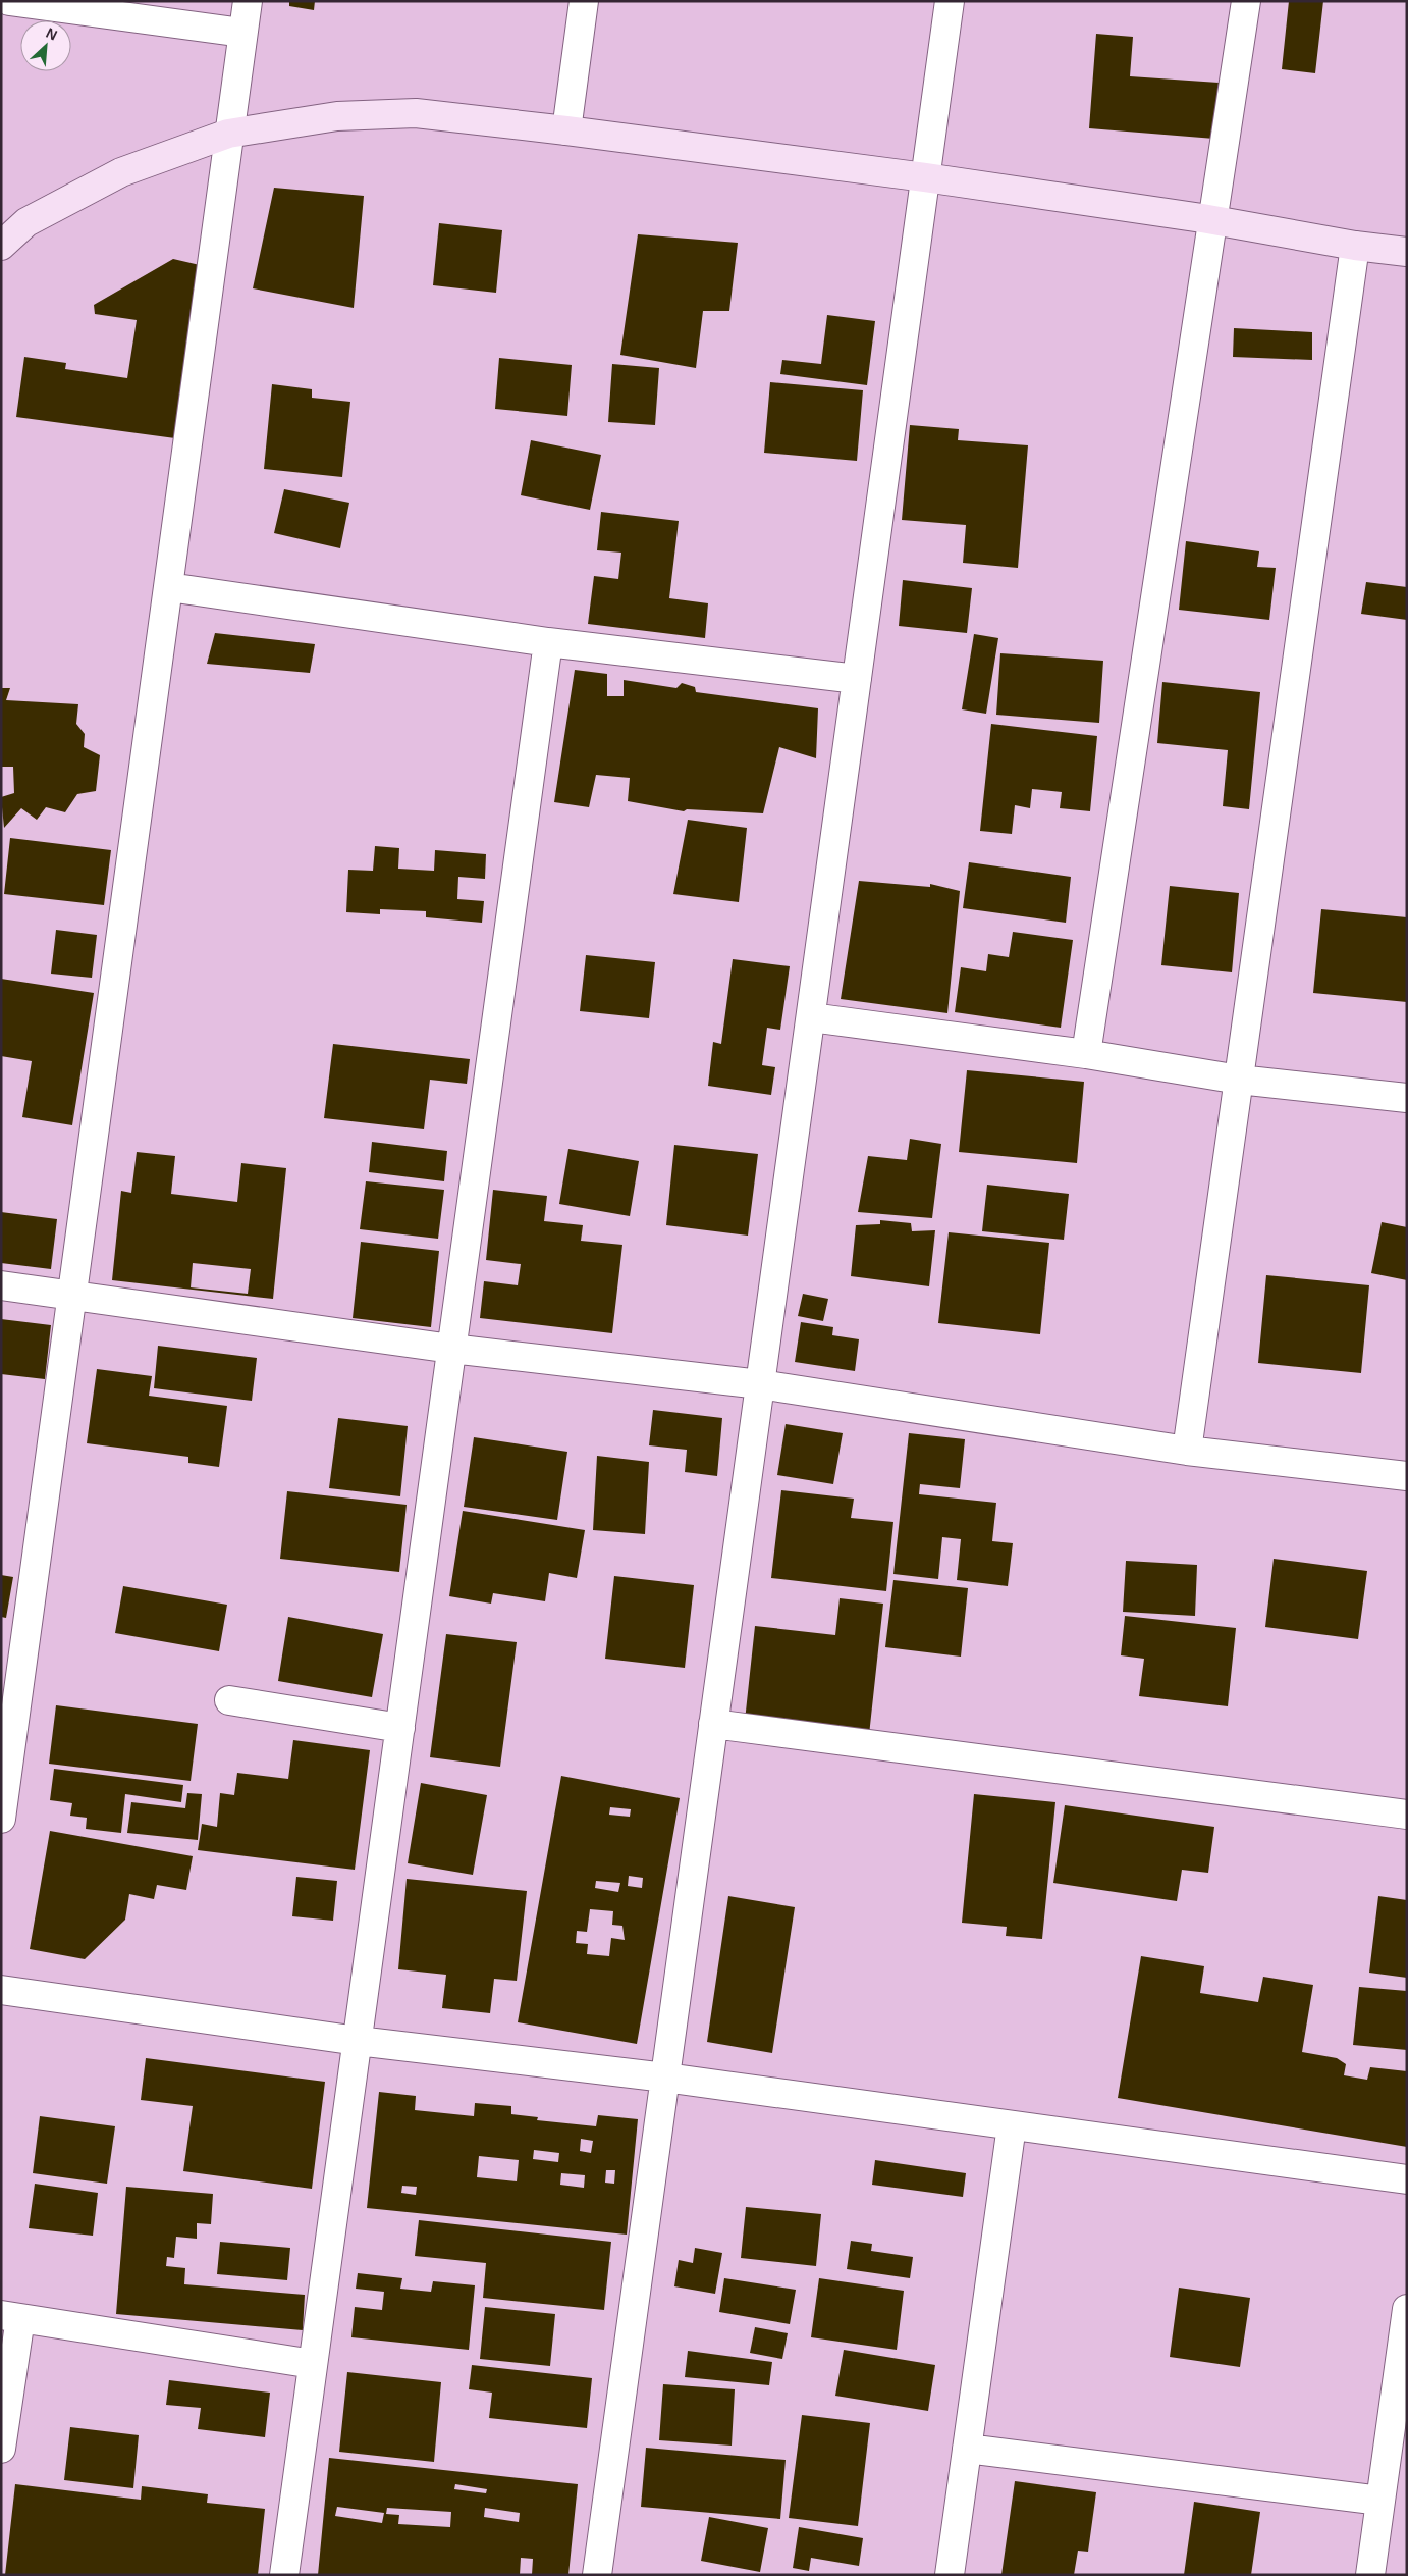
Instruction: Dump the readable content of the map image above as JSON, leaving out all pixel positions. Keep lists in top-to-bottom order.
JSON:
{
  "north": "top right"
}
